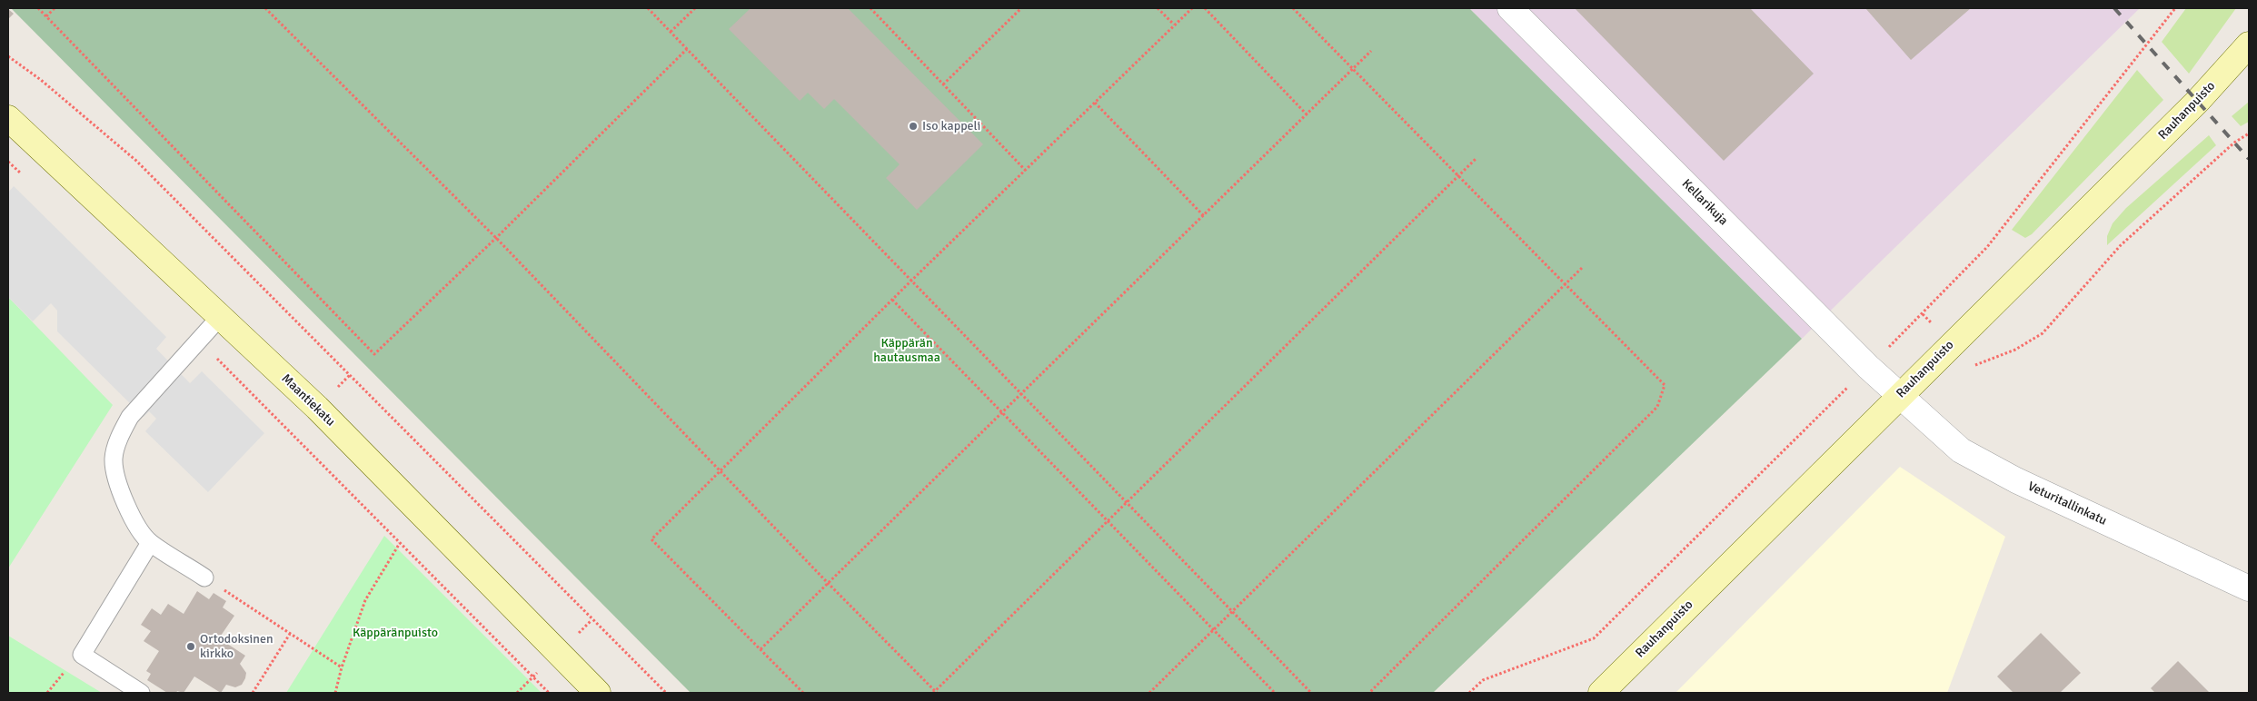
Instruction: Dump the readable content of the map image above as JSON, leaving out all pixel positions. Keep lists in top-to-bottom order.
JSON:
{
  "streets": {
    "main road": ["Rauhanpuisto", "Maantiekatu"],
    "street": ["Kellarikuja", "Veturitallinkatu"]
  },
  "crossings": [
    ["Rauhanpuisto", "Kellarikuja"],
    ["Rauhanpuisto", "Veturitallinkatu"],
    ["Kellarikuja", "Veturitallinkatu"]
  ],
  "parks": ["Käppärän hautausmaa", "Käppäränpuisto"],
  "places": ["Iso kappeli", "Ortodoksinen kirkko"]
}
